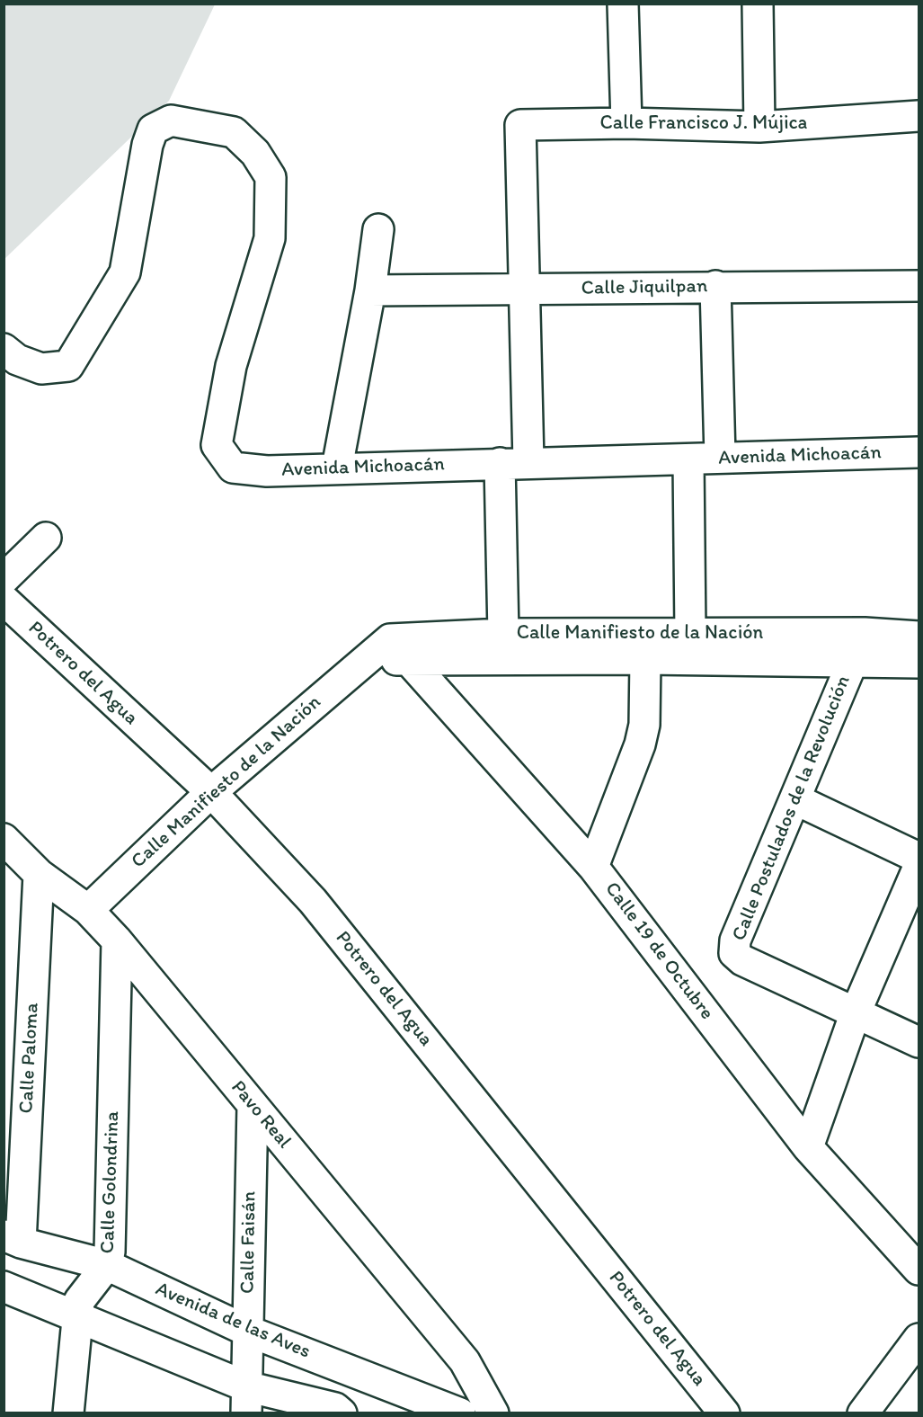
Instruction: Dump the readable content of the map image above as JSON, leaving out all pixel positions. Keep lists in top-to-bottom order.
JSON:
{
  "streets": {
    "street": [
      "Calle Francisco J. Mújica",
      "Calle Jiquilpan",
      "Avenida Michoacán",
      "Calle Manifiesto de la Nación",
      "Potrero del Agua",
      "Calle Postulados de la Revolución",
      "Calle 19 de Octubre",
      "Calle Paloma",
      "Pavo Real",
      "Calle Golondrina",
      "Calle Faisán",
      "Avenida de las Aves"
    ]
  },
  "crossings": [
    ["Calle Francisco J. Mújica", "Calle Jiquilpan"],
    ["Calle Manifiesto de la Nación", "Potrero del Agua"],
    ["Calle Manifiesto de la Nación", "Calle Postulados de la Revolución"],
    ["Calle Manifiesto de la Nación", "Calle 19 de Octubre"],
    ["Calle Manifiesto de la Nación", "Pavo Real"],
    ["Calle Paloma", "Pavo Real"],
    ["Calle Paloma", "Avenida de las Aves"],
    ["Pavo Real", "Calle Golondrina"],
    ["Pavo Real", "Calle Faisán"],
    ["Calle Golondrina", "Avenida de las Aves"],
    ["Calle Faisán", "Avenida de las Aves"]
  ]
}
